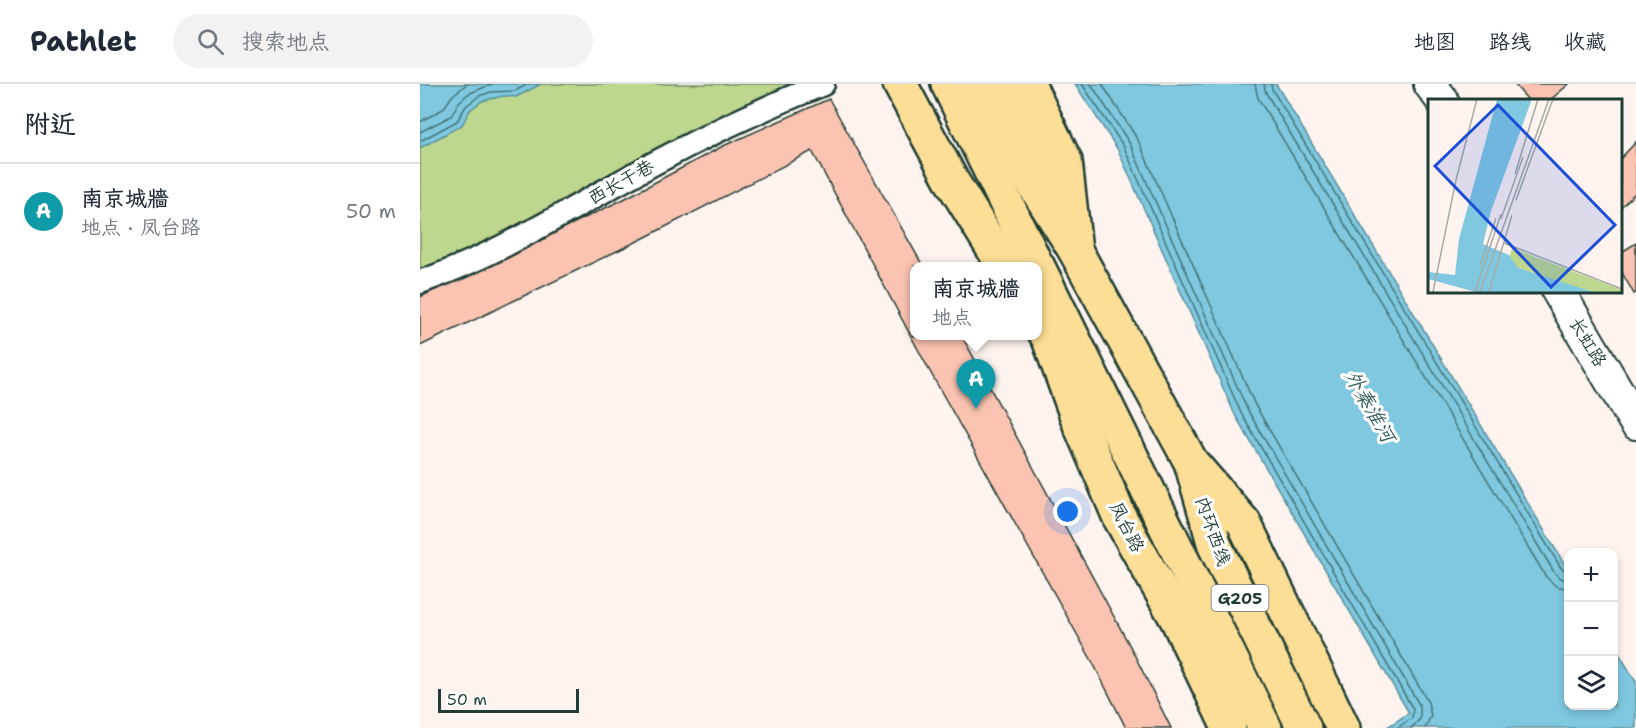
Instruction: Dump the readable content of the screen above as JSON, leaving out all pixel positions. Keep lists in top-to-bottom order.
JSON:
{
  "streets": {
    "main road": [
      "长虹路",
      "凤台路",
      "内环西线",
      "G205"
    ],
    "street": ["西长干巷"]
  },
  "water": ["外秦淮河"],
  "scale_bar": "50 m",
  "page": {
    "header": "Pathlet",
    "search": "搜索地点",
    "nav": ["地图", "路线", "收藏"],
    "heading": "附近",
    "list": [
      {
        "mark": "A",
        "name": "南京城牆",
        "note": "地点 · 凤台路",
        "value": "50 m"
      }
    ],
    "popup": ["南京城牆", "地点"],
    "pins": "A",
    "map_buttons": ["+", "−"],
    "scale": "50 m"
  }
}
